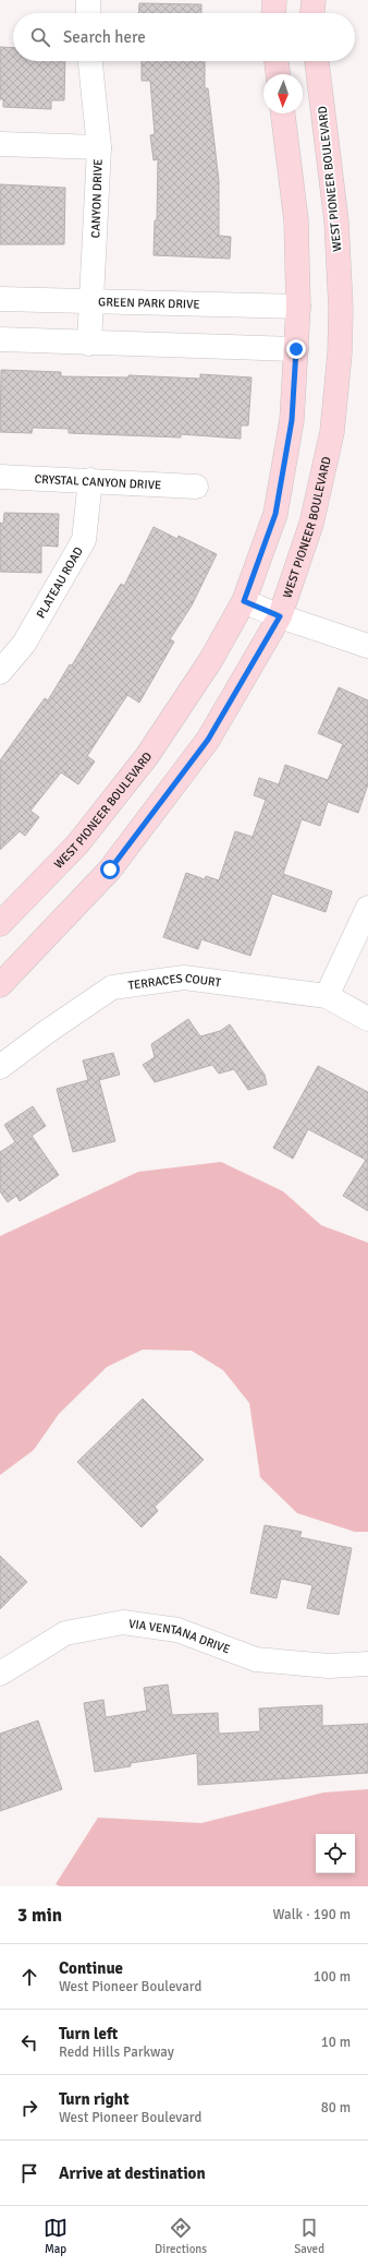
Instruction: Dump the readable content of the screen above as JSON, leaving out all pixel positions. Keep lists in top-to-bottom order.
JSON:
{
  "streets": {
    "main road": ["WEST PIONEER BOULEVARD"],
    "street": [
      "CANYON DRIVE",
      "GREEN PARK DRIVE",
      "CRYSTAL CANYON DRIVE",
      "PLATEAU ROAD",
      "TERRACES COURT",
      "VIA VENTANA DRIVE"
    ]
  },
  "crossings": [
    ["WEST PIONEER BOULEVARD", "GREEN PARK DRIVE"],
    ["CANYON DRIVE", "GREEN PARK DRIVE"],
    ["CRYSTAL CANYON DRIVE", "PLATEAU ROAD"]
  ],
  "north": "bottom",
  "page": {
    "search": "Search here",
    "heading": ["3 min", "Walk · 190 m"],
    "list": [
      ["Continue", "West Pioneer Boulevard", "100 m"],
      ["Turn left", "Redd Hills Parkway", "10 m"],
      ["Turn right", "West Pioneer Boulevard", "80 m"],
      "Arrive at destination"
    ],
    "nav": ["Map", "Directions", "Saved"]
  }
}
